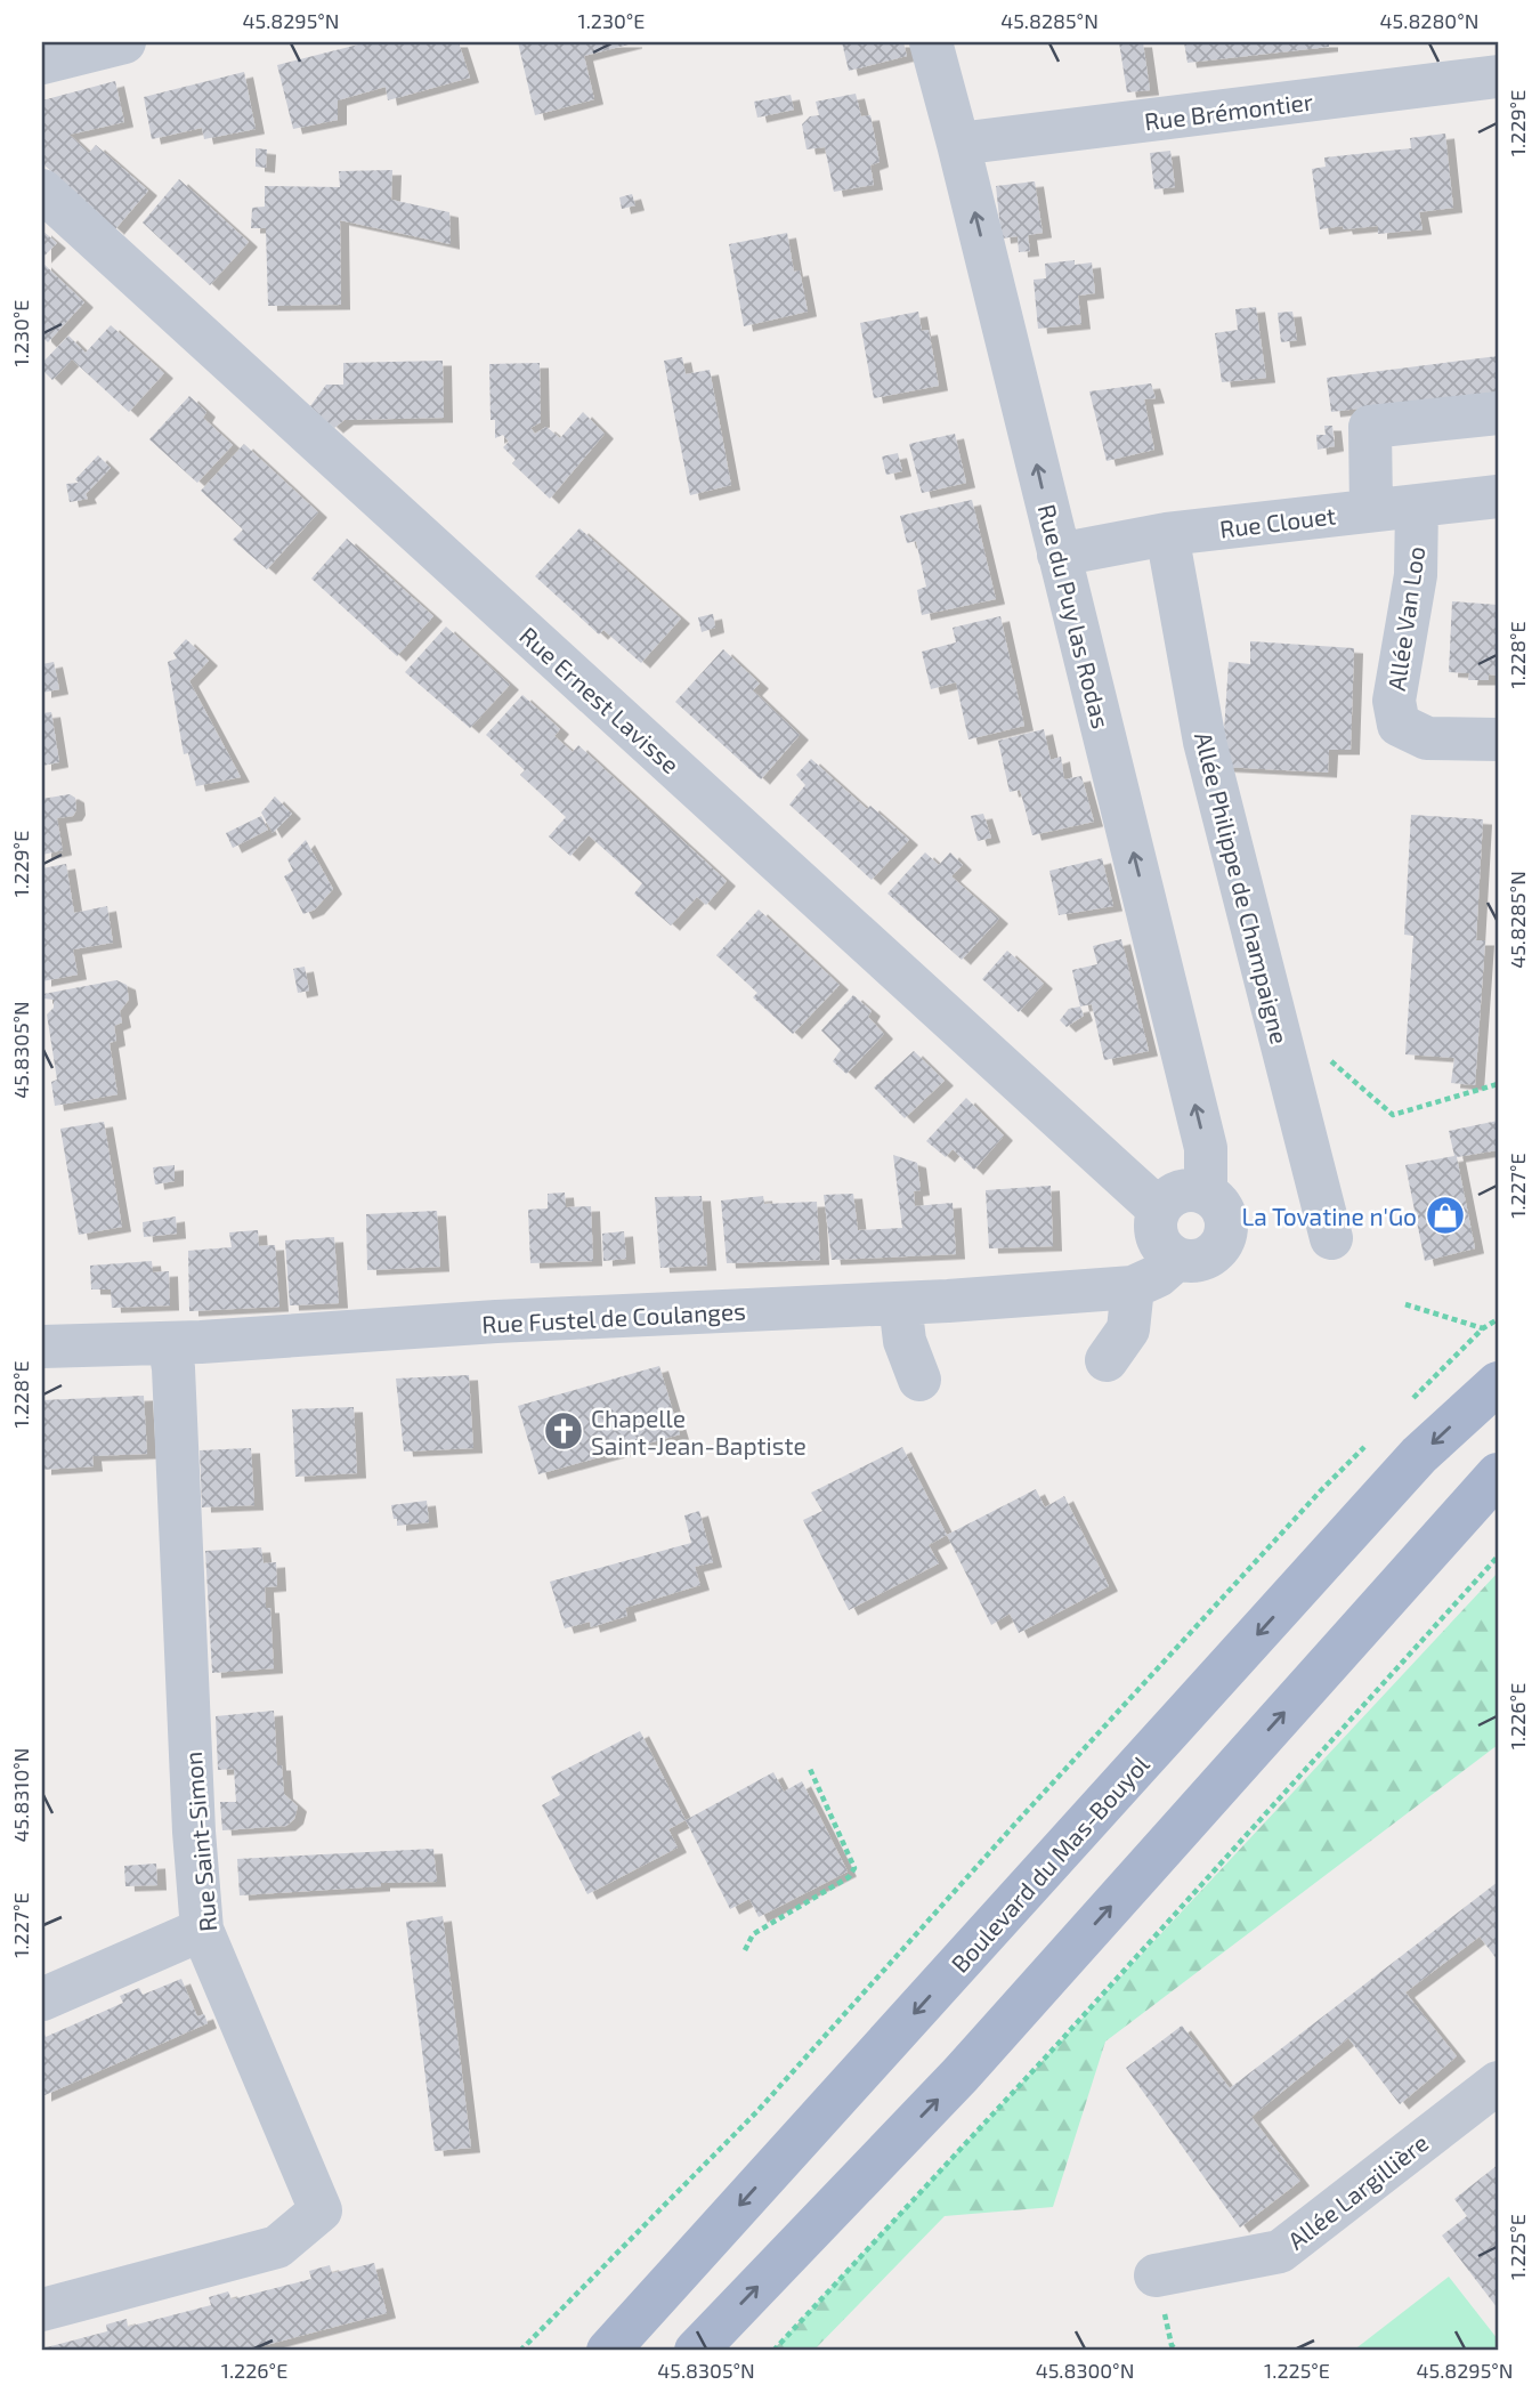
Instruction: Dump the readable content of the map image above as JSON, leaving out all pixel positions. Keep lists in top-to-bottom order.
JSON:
{
  "streets": {
    "main road": ["Boulevard du Mas-Bouyol"],
    "street": [
      "Rue Brémontier",
      "Rue Clouet",
      "Rue du Puy las Rodas",
      "Allée Van Loo",
      "Rue Ernest Lavisse",
      "Allée Philippe de Champaigne",
      "Rue Fustel de Coulanges",
      "Rue Saint-Simon",
      "Allée Largillière"
    ]
  },
  "crossings": [
    ["Rue Brémontier", "Rue du Puy las Rodas"],
    ["Rue Clouet", "Rue du Puy las Rodas"],
    ["Rue Clouet", "Allée Van Loo"],
    ["Rue Clouet", "Allée Philippe de Champaigne"],
    ["Rue du Puy las Rodas", "Rue Ernest Lavisse"],
    ["Rue du Puy las Rodas", "Rue Fustel de Coulanges"],
    ["Rue Ernest Lavisse", "Rue Fustel de Coulanges"],
    ["Rue Fustel de Coulanges", "Rue Saint-Simon"]
  ],
  "one_way": ["Rue du Puy las Rodas"],
  "places": {
    "shop": ["La Tovatine n'Go"],
    "church": ["Chapelle Saint-Jean-Baptiste"]
  },
  "coordinates": [
    "45.8295°N",
    "1.230°E",
    "45.8285°N",
    "45.8280°N",
    "1.229°E",
    "1.228°E",
    "45.8305°N",
    "1.227°E",
    "1.226°E",
    "45.8310°N",
    "1.225°E",
    "45.8300°N"
  ]
}
